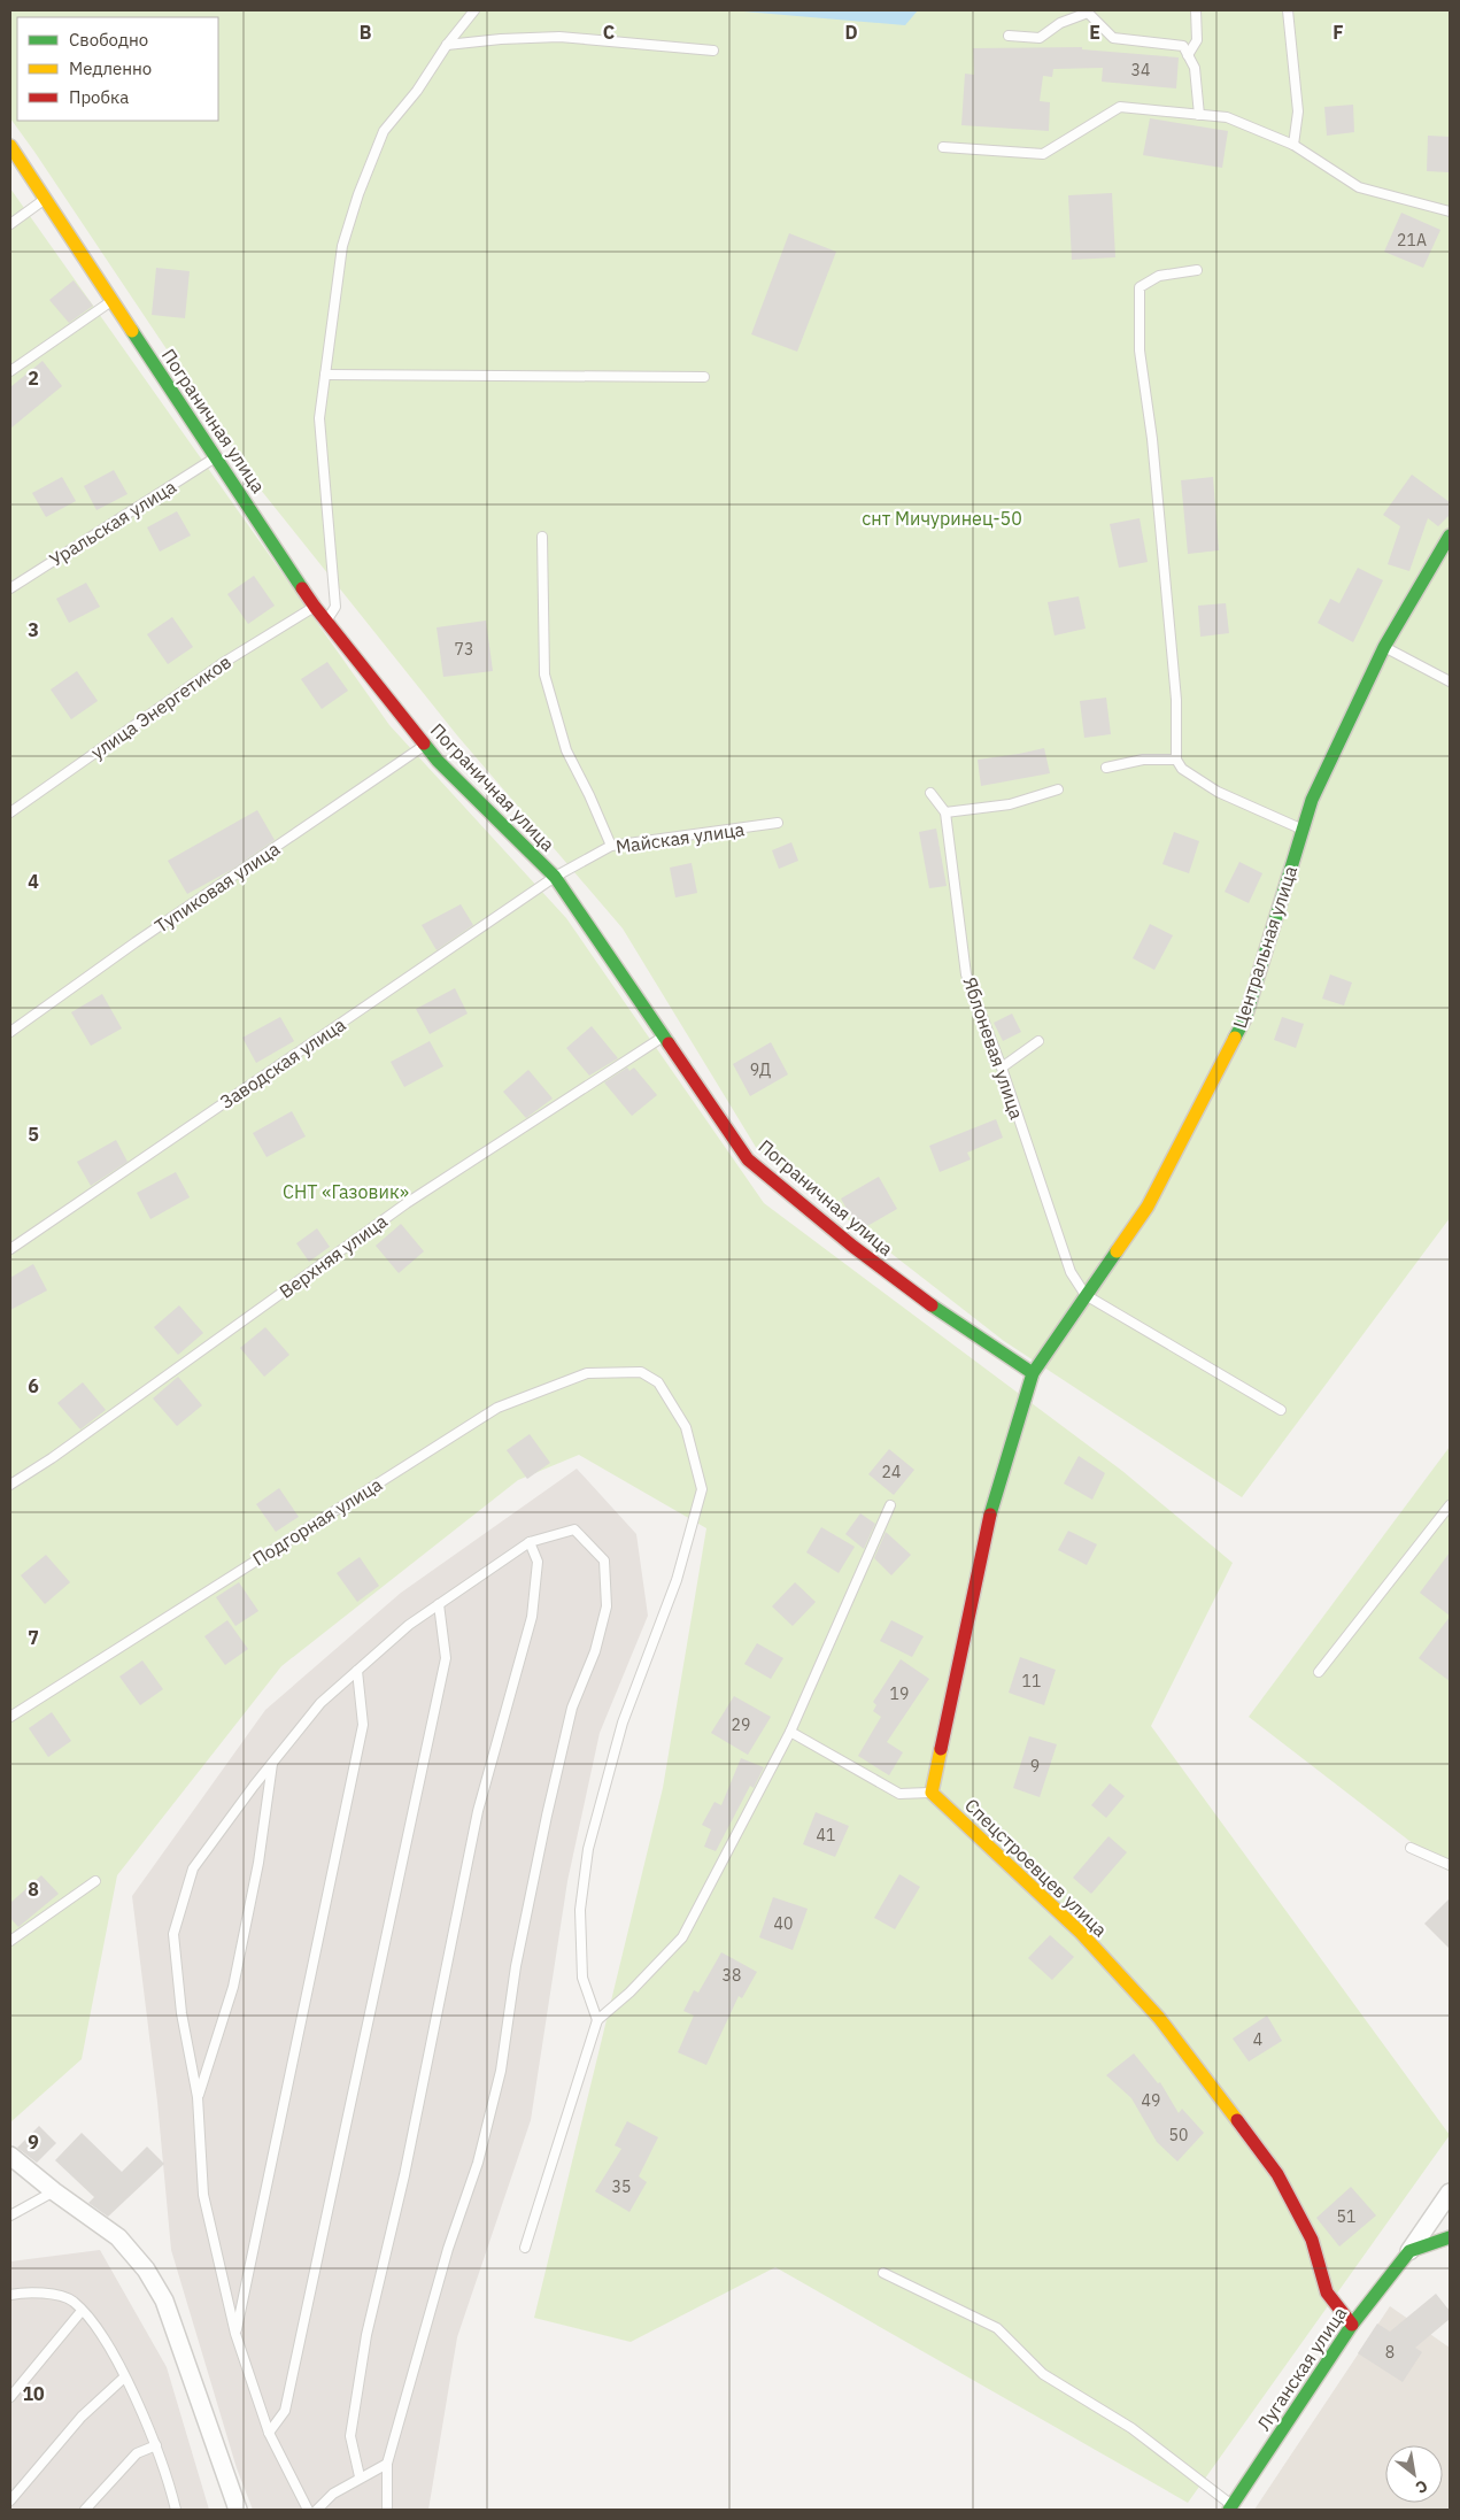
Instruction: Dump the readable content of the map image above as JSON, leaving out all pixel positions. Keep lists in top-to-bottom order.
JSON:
{
  "streets": {
    "street": [
      "Пограничная улица",
      "Центральная улица",
      "Спецстроевцев улица",
      "Луганская улица"
    ],
    "lane": [
      "Уральская улица",
      "улица Энергетиков",
      "Майская улица",
      "Тупиковая улица",
      "Яблоневая улица",
      "Заводская улица",
      "Верхняя улица",
      "Подгорная улица"
    ]
  },
  "crossings": [
    ["Пограничная улица", "Уральская улица"],
    ["Пограничная улица", "улица Энергетиков"],
    ["Пограничная улица", "Майская улица"],
    ["Пограничная улица", "Тупиковая улица"],
    ["Пограничная улица", "Центральная улица"],
    ["Пограничная улица", "Заводская улица"],
    ["Пограничная улица", "Верхняя улица"],
    ["Майская улица", "Заводская улица"],
    ["Центральная улица", "Яблоневая улица"],
    ["Спецстроевцев улица", "Луганская улица"]
  ],
  "parks": ["снт Мичуринец-50", "СНТ «Газовик»"],
  "house_numbers": [
    "34",
    "21А",
    "73",
    "9Д",
    "24",
    "11",
    "19",
    "29",
    "9",
    "41",
    "40",
    "38",
    "4",
    "49",
    "50",
    "35",
    "51",
    "8"
  ],
  "legend": ["Свободно", "Медленно", "Пробка"],
  "north": "bottom right",
  "grid": {
    "columns": [
      "B",
      "C",
      "D",
      "E",
      "F"
    ],
    "rows": [
      "2",
      "3",
      "4",
      "5",
      "6",
      "7",
      "8",
      "9",
      "10"
    ]
  }
}
